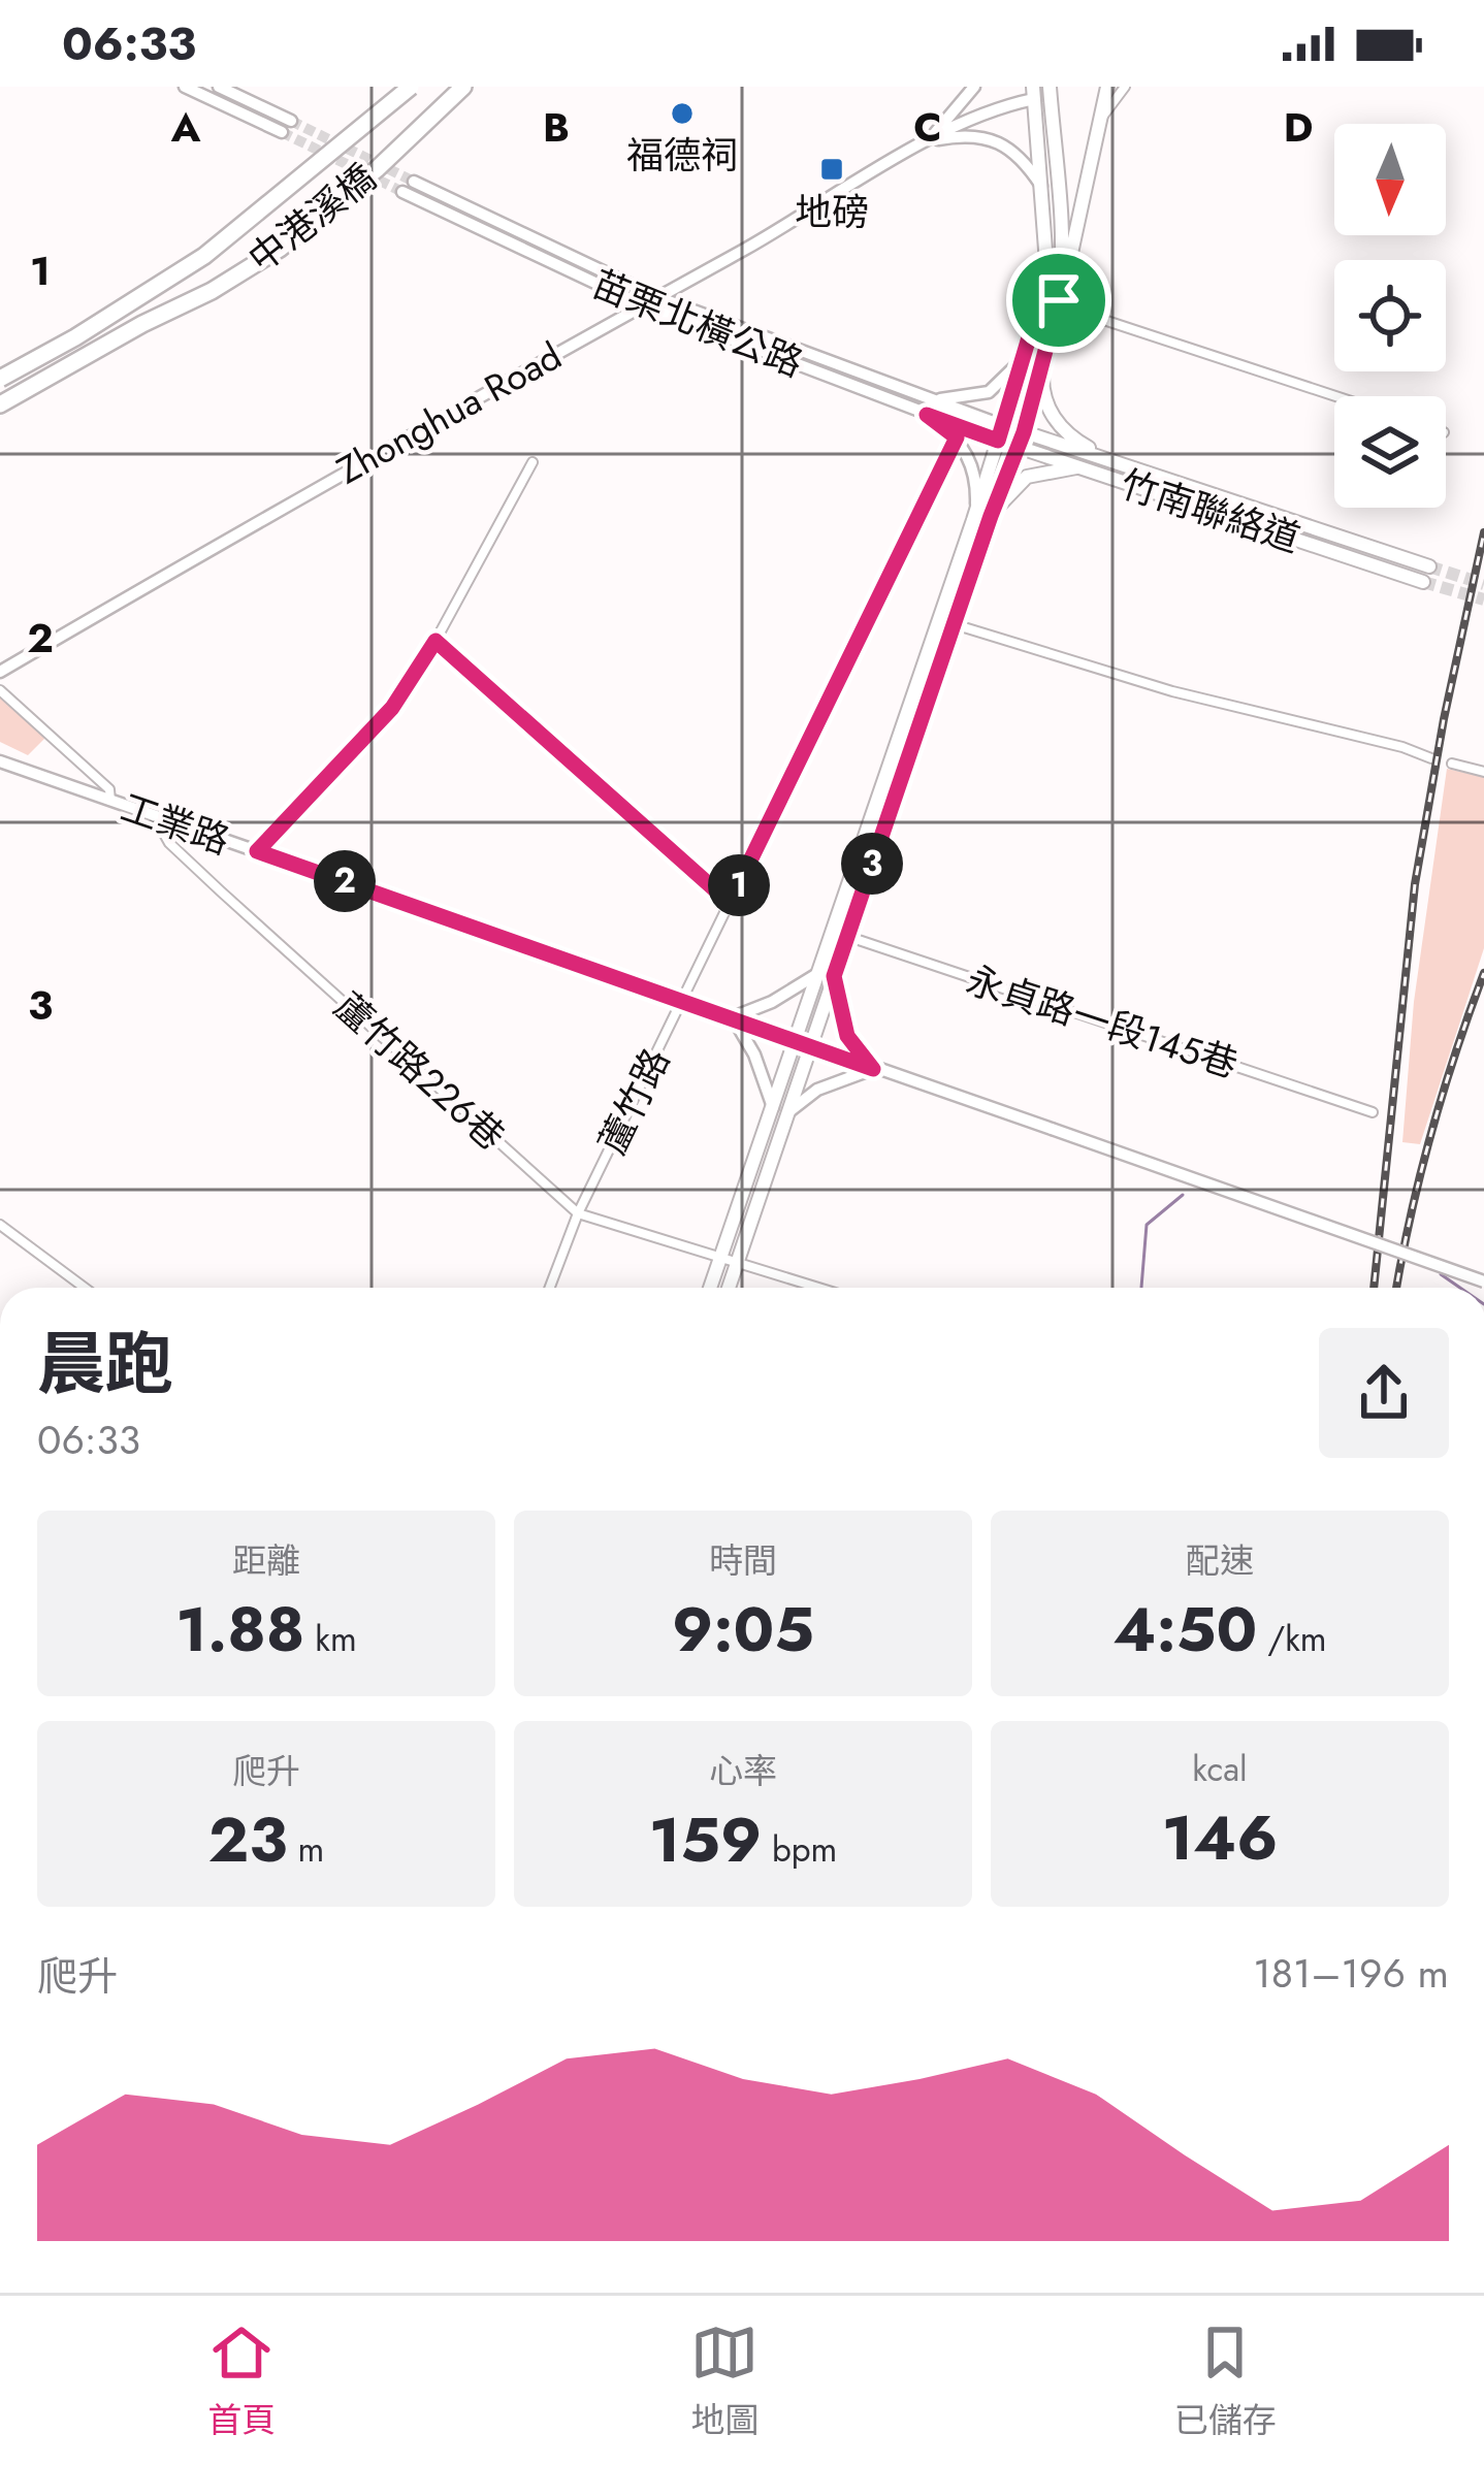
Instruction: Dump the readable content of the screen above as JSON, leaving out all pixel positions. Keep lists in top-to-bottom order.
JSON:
{
  "streets": {
    "highway": ["中港溪橋"],
    "main road": ["竹南聯絡道"],
    "street": [
      "苗栗北橫公路",
      "Zhonghua Road",
      "工業路",
      "永貞路一段145巷",
      "蘆竹路226巷",
      "蘆竹路"
    ]
  },
  "crossings": [
    ["苗栗北橫公路", "Zhonghua Road"],
    ["苗栗北橫公路", "竹南聯絡道"],
    ["工業路", "蘆竹路226巷"],
    ["工業路", "蘆竹路"],
    ["蘆竹路226巷", "蘆竹路"]
  ],
  "places": {
    "other": ["福德祠"],
    "transit": ["地磅"]
  },
  "north": "bottom",
  "page": {
    "status": "06:33",
    "pins": ["3", "2", "1"],
    "heading": ["晨跑", "06:33"],
    "stats": [
      ["距離", "1.88 km"],
      ["時間", "9:05"],
      ["配速", "4:50 /km"],
      ["爬升", "23 m"],
      ["心率", "159 bpm"],
      ["kcal", "146"]
    ],
    "chart": ["爬升", "181–196 m"],
    "tabs": ["首頁", "地圖", "已儲存"]
  },
  "grid": {
    "columns": [
      "A",
      "B",
      "C",
      "D"
    ],
    "rows": ["1", "2", "3"]
  }
}
